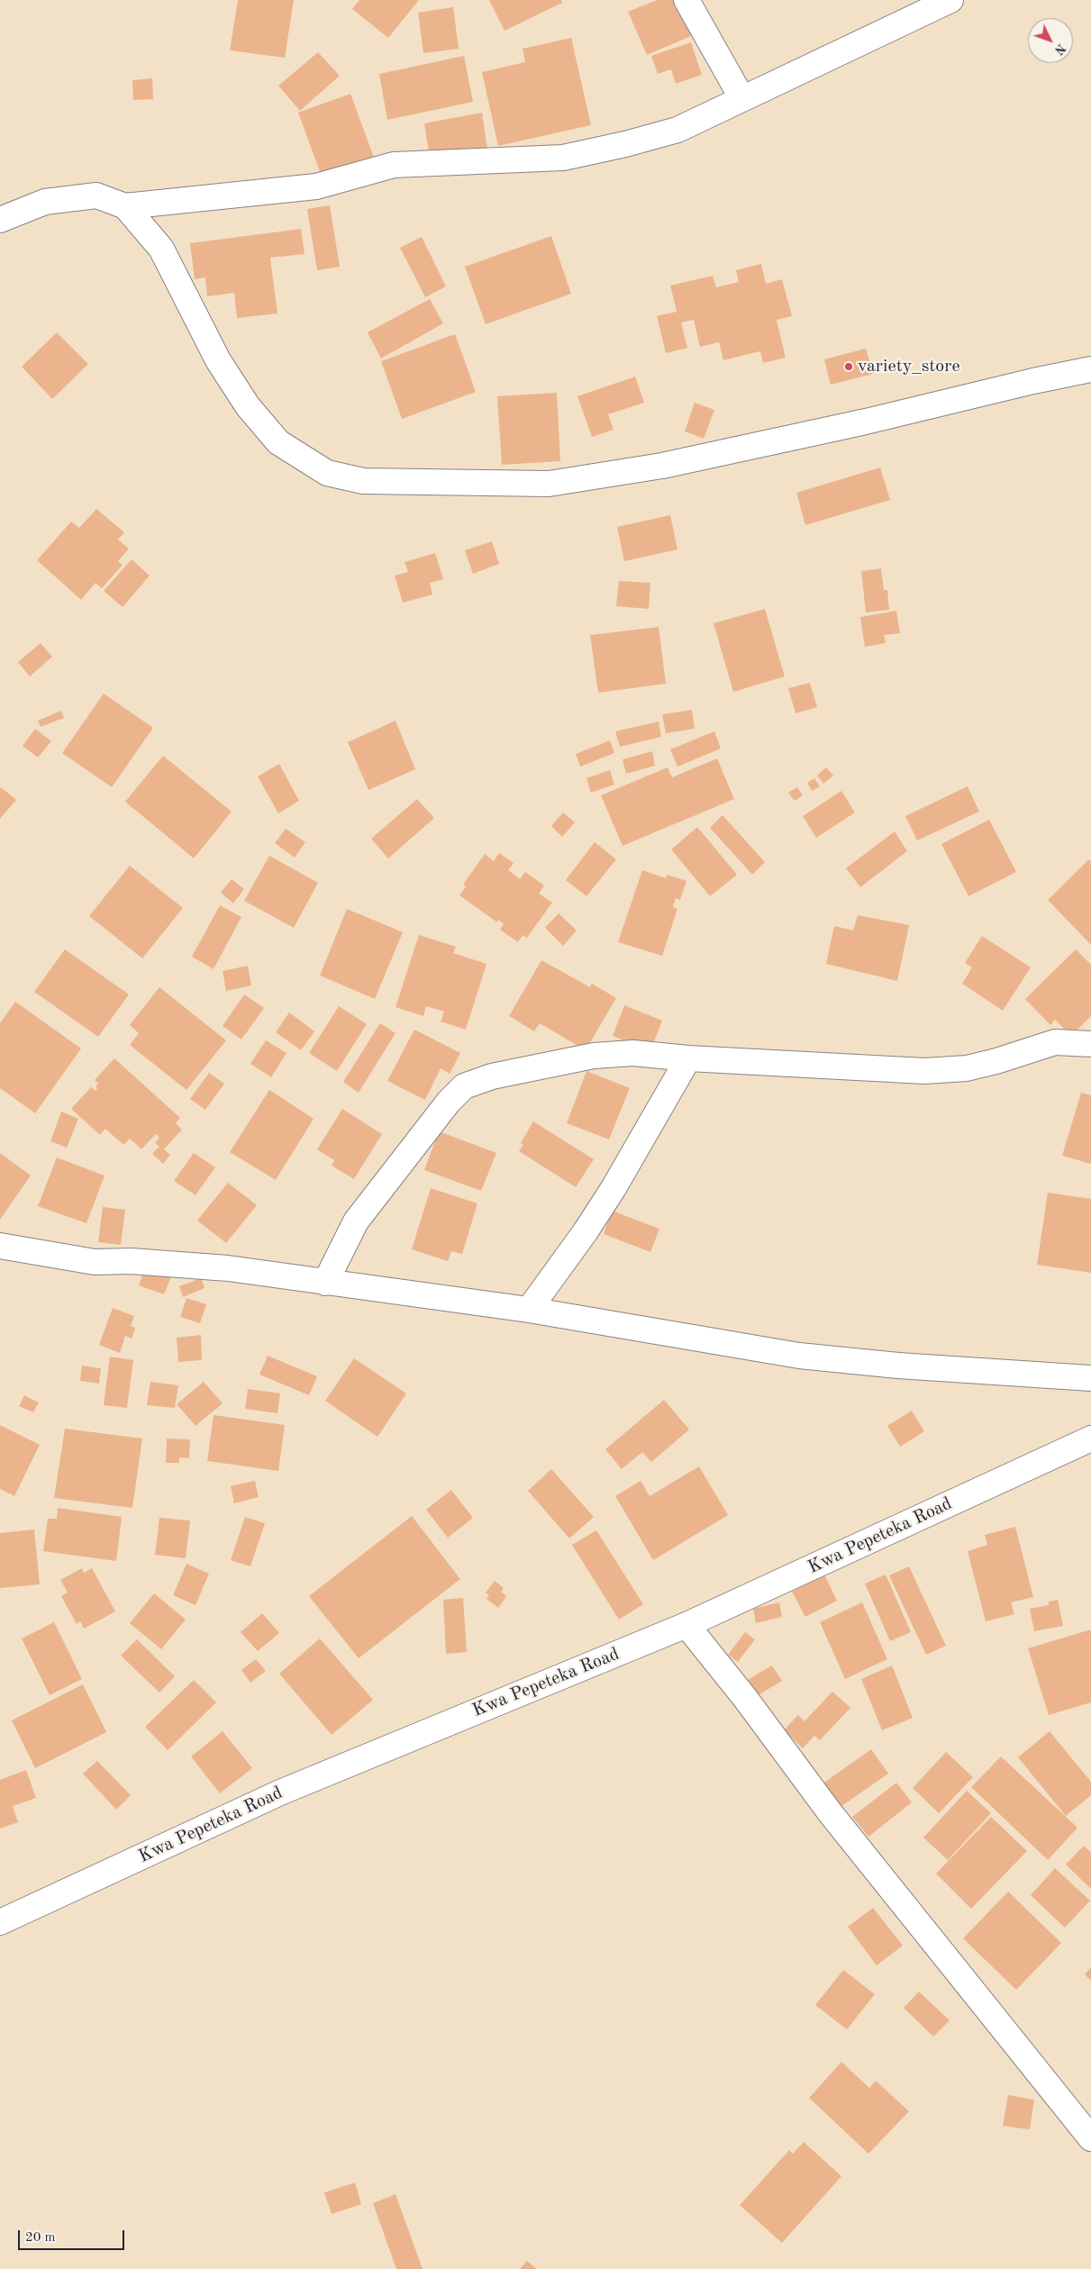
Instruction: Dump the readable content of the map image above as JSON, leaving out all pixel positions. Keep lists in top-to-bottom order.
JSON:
{
  "streets": {
    "street": ["Kwa Pepeteka Road"]
  },
  "places": ["variety_store"],
  "scale_bar": "20 m",
  "north": "bottom right"
}
